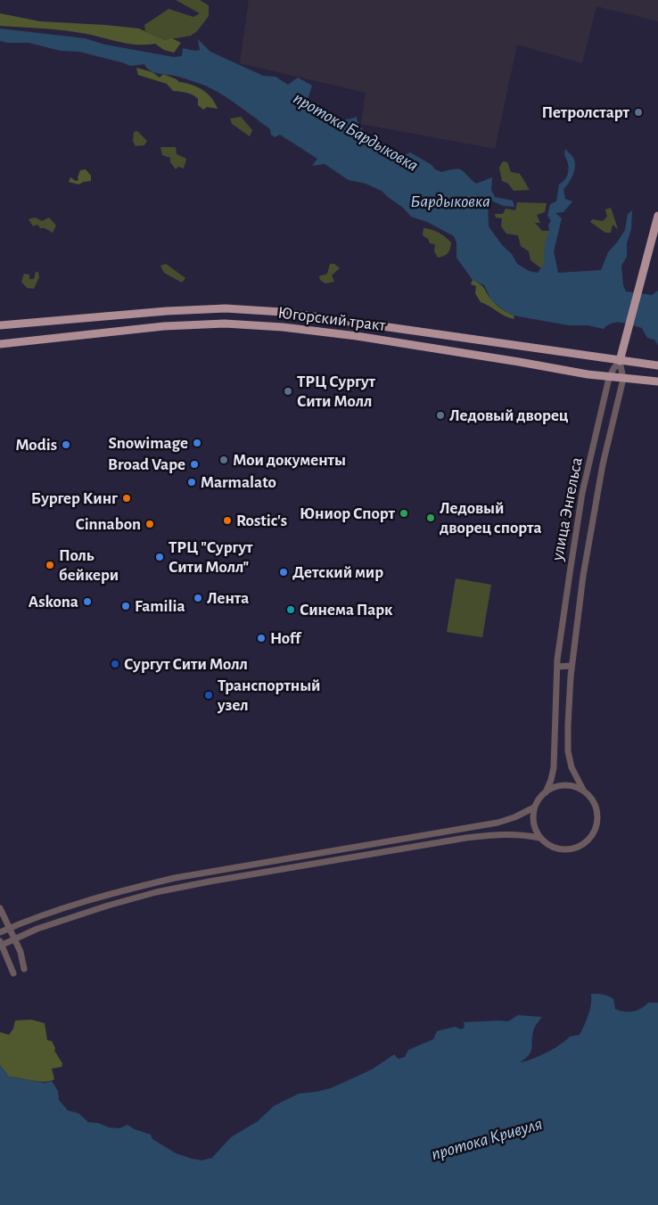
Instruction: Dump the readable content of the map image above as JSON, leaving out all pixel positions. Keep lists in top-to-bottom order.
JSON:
{
  "streets": {
    "main road": ["Югорский тракт", "улица Энгельса"]
  },
  "crossings": [
    ["Югорский тракт", "улица Энгельса"]
  ],
  "water": ["протока Бардыковка", "Бардыковка", "протока Кривуля"],
  "places": [
    "Петролстарт",
    "ТРЦ Сургут Сити Молл",
    "Ледовый дворец",
    "Snowimage",
    "Modis",
    "Мои документы",
    "Broad Vape",
    "Marmalato",
    "Бургер Кинг",
    "Юниор Спорт",
    "Ледовый дворец спорта",
    "Rostic's",
    "Cinnabon",
    "ТРЦ \"Сургут Сити Молл\"",
    "Поль бейкери",
    "Детский мир",
    "Лента",
    "Askona",
    "Familia",
    "Синема Парк",
    "Hoff",
    "Сургут Сити Молл",
    "Транспортный узел"
  ]
}
